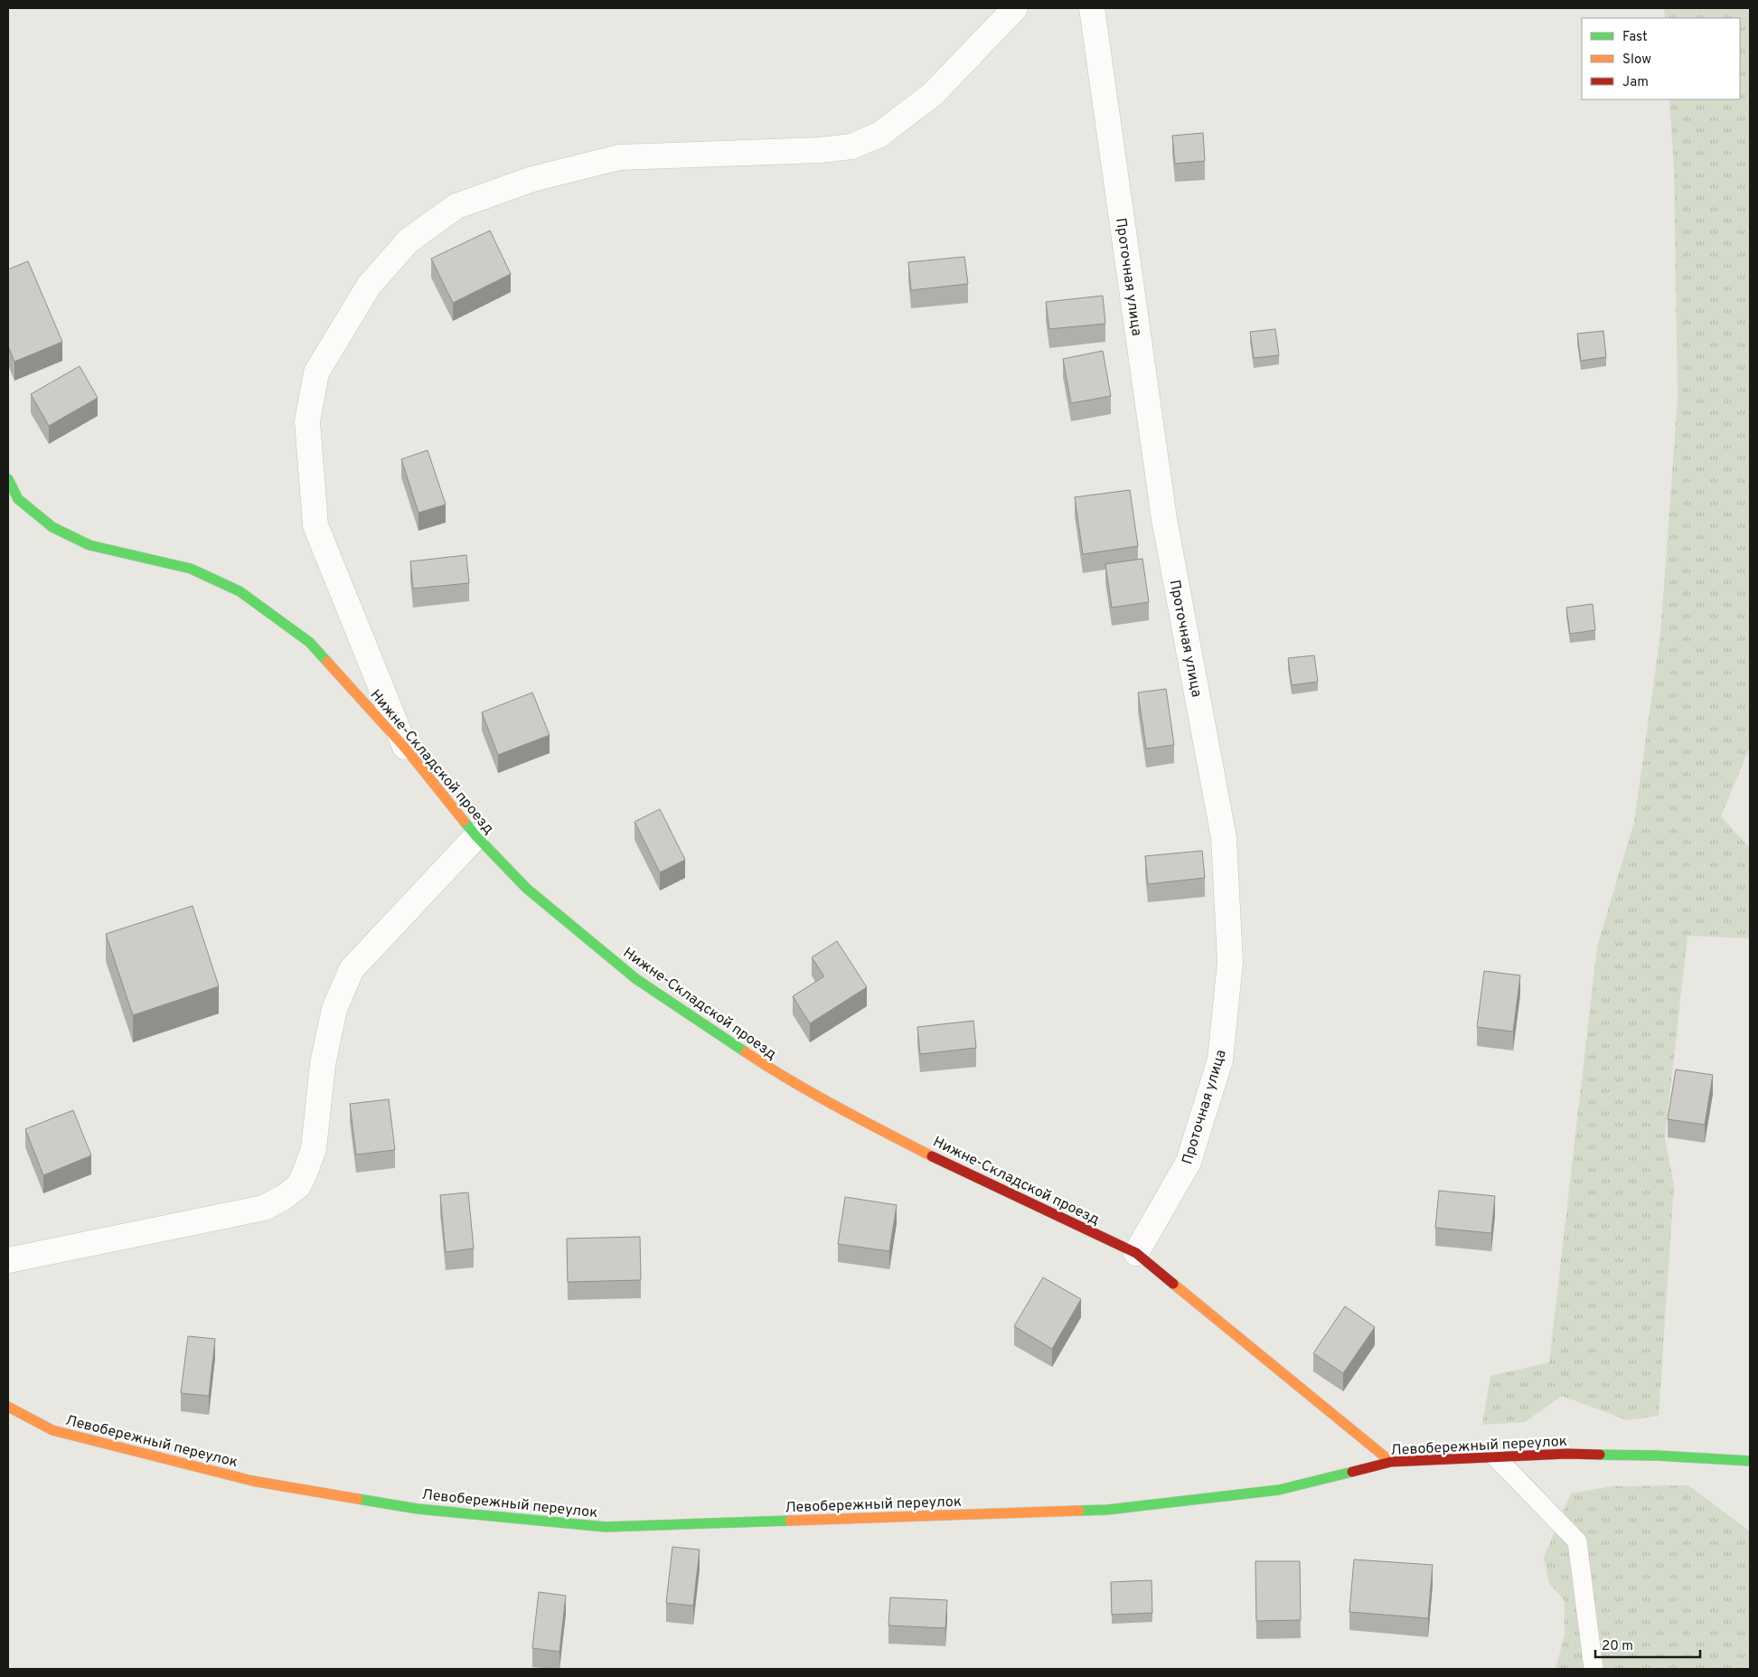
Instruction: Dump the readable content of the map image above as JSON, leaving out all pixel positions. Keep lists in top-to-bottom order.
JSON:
{
  "streets": {
    "street": ["Проточная улица", "Нижне-Складской проезд", "Левобережный переулок"]
  },
  "crossings": [
    ["Проточная улица", "Нижне-Складской проезд"],
    ["Нижне-Складской проезд", "Левобережный переулок"]
  ],
  "legend": ["Fast", "Slow", "Jam"],
  "scale_bar": "20 m"
}
